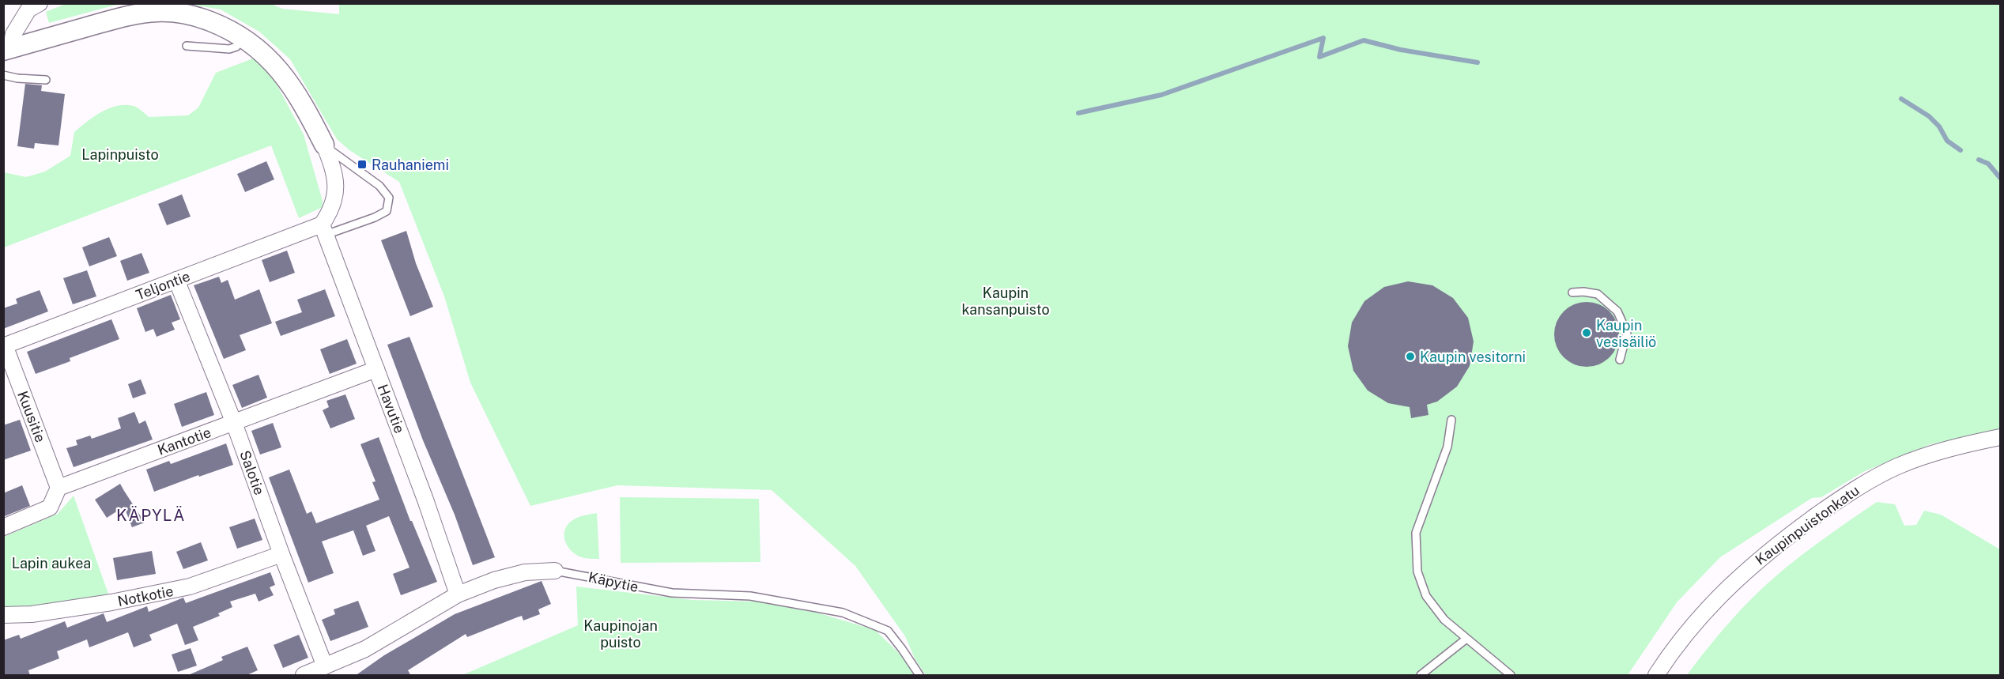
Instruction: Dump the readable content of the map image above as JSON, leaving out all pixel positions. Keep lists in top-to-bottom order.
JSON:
{
  "streets": {
    "street": [
      "Teljontie",
      "Havutie",
      "Kuusitie",
      "Kantotie",
      "Salotie",
      "Kaupinpuistonkatu",
      "Käpytie",
      "Notkotie"
    ]
  },
  "crossings": [
    ["Teljontie", "Havutie"],
    ["Teljontie", "Kuusitie"],
    ["Teljontie", "Salotie"],
    ["Havutie", "Kantotie"],
    ["Havutie", "Käpytie"],
    ["Kuusitie", "Kantotie"],
    ["Kantotie", "Salotie"],
    ["Salotie", "Käpytie"],
    ["Salotie", "Notkotie"]
  ],
  "districts": ["KÄPYLÄ"],
  "parks": [
    "Lapinpuisto",
    "Kaupin kansanpuisto",
    "Lapin aukea",
    "Kaupinojan puisto"
  ],
  "places": {
    "transit": ["Rauhaniemi"],
    "other": ["Kaupin vesisäiliö", "Kaupin vesitorni"]
  }
}
